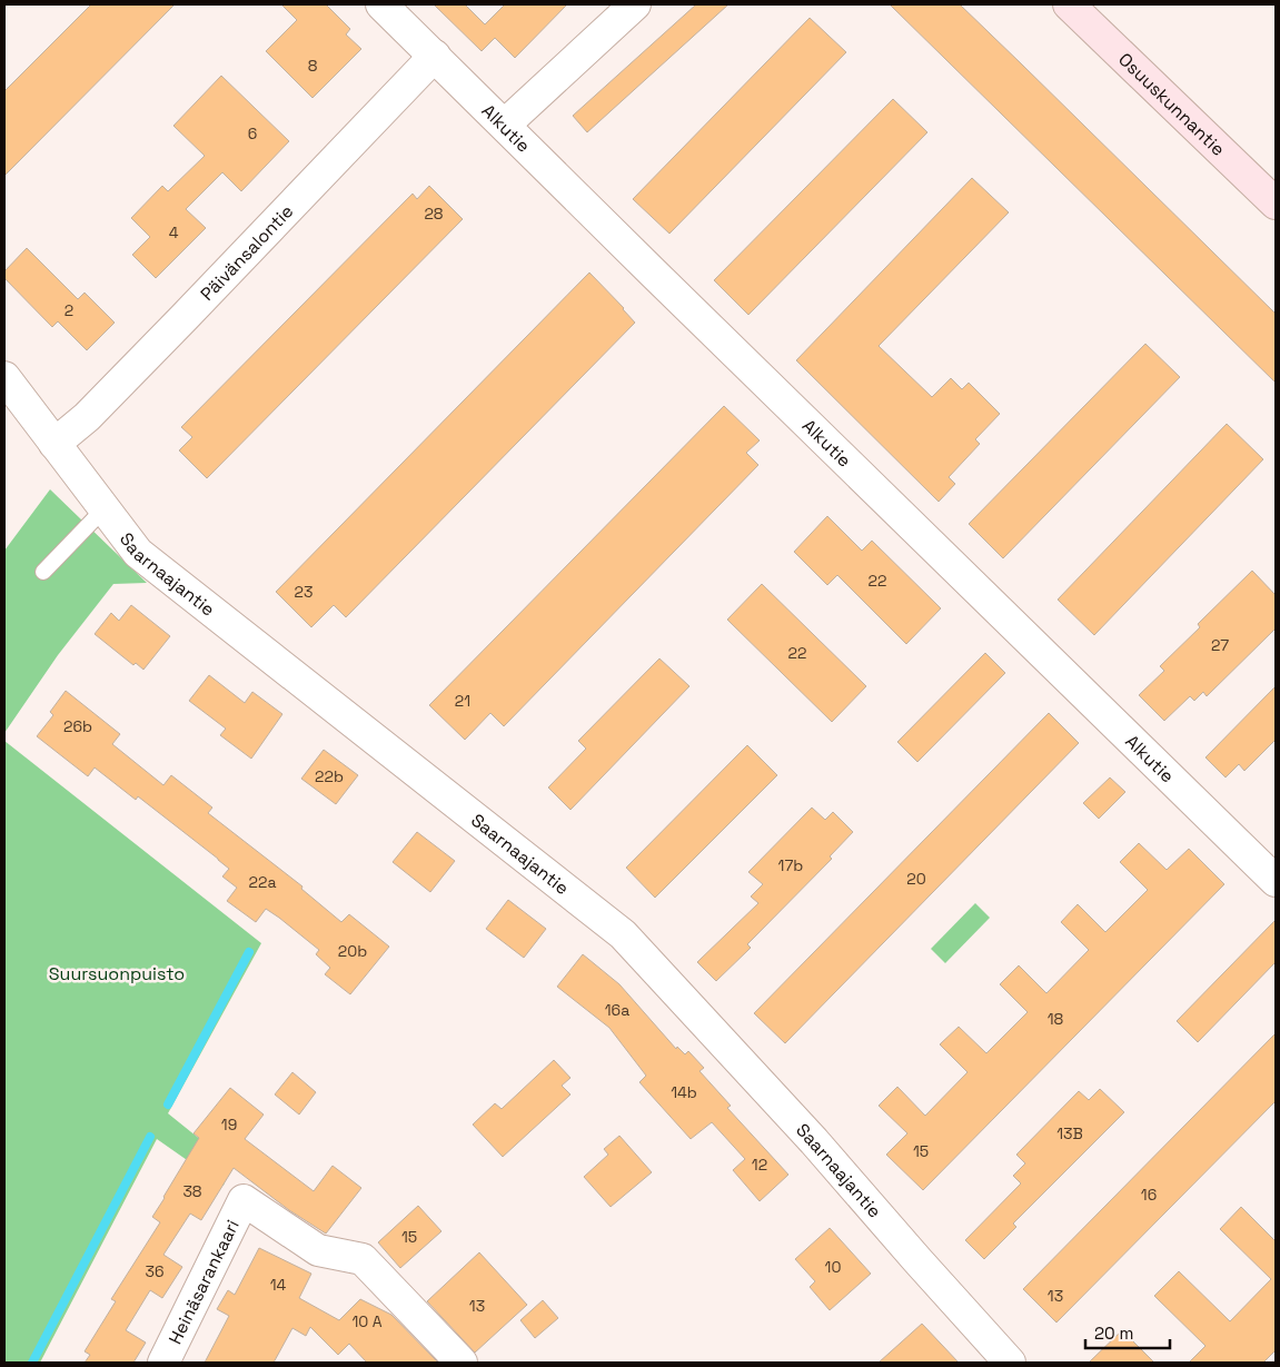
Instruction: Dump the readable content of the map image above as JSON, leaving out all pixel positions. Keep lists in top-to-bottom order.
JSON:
{
  "streets": {
    "street": [
      "Osuuskunnantie",
      "Alkutie",
      "Päivänsalontie",
      "Saarnaajantie",
      "Heinäsarankaari"
    ]
  },
  "crossings": [
    ["Alkutie", "Päivänsalontie"],
    ["Päivänsalontie", "Saarnaajantie"]
  ],
  "parks": ["Suursuonpuisto"],
  "house_numbers": [
    "8",
    "6",
    "28",
    "4",
    "2",
    "22",
    "23",
    "27",
    "22",
    "21",
    "26b",
    "22b",
    "17b",
    "20",
    "22a",
    "20b",
    "16a",
    "18",
    "14b",
    "19",
    "13B",
    "15",
    "12",
    "38",
    "16",
    "15",
    "10",
    "36",
    "14",
    "13",
    "13",
    "10 A"
  ],
  "scale_bar": "20 m"
}
